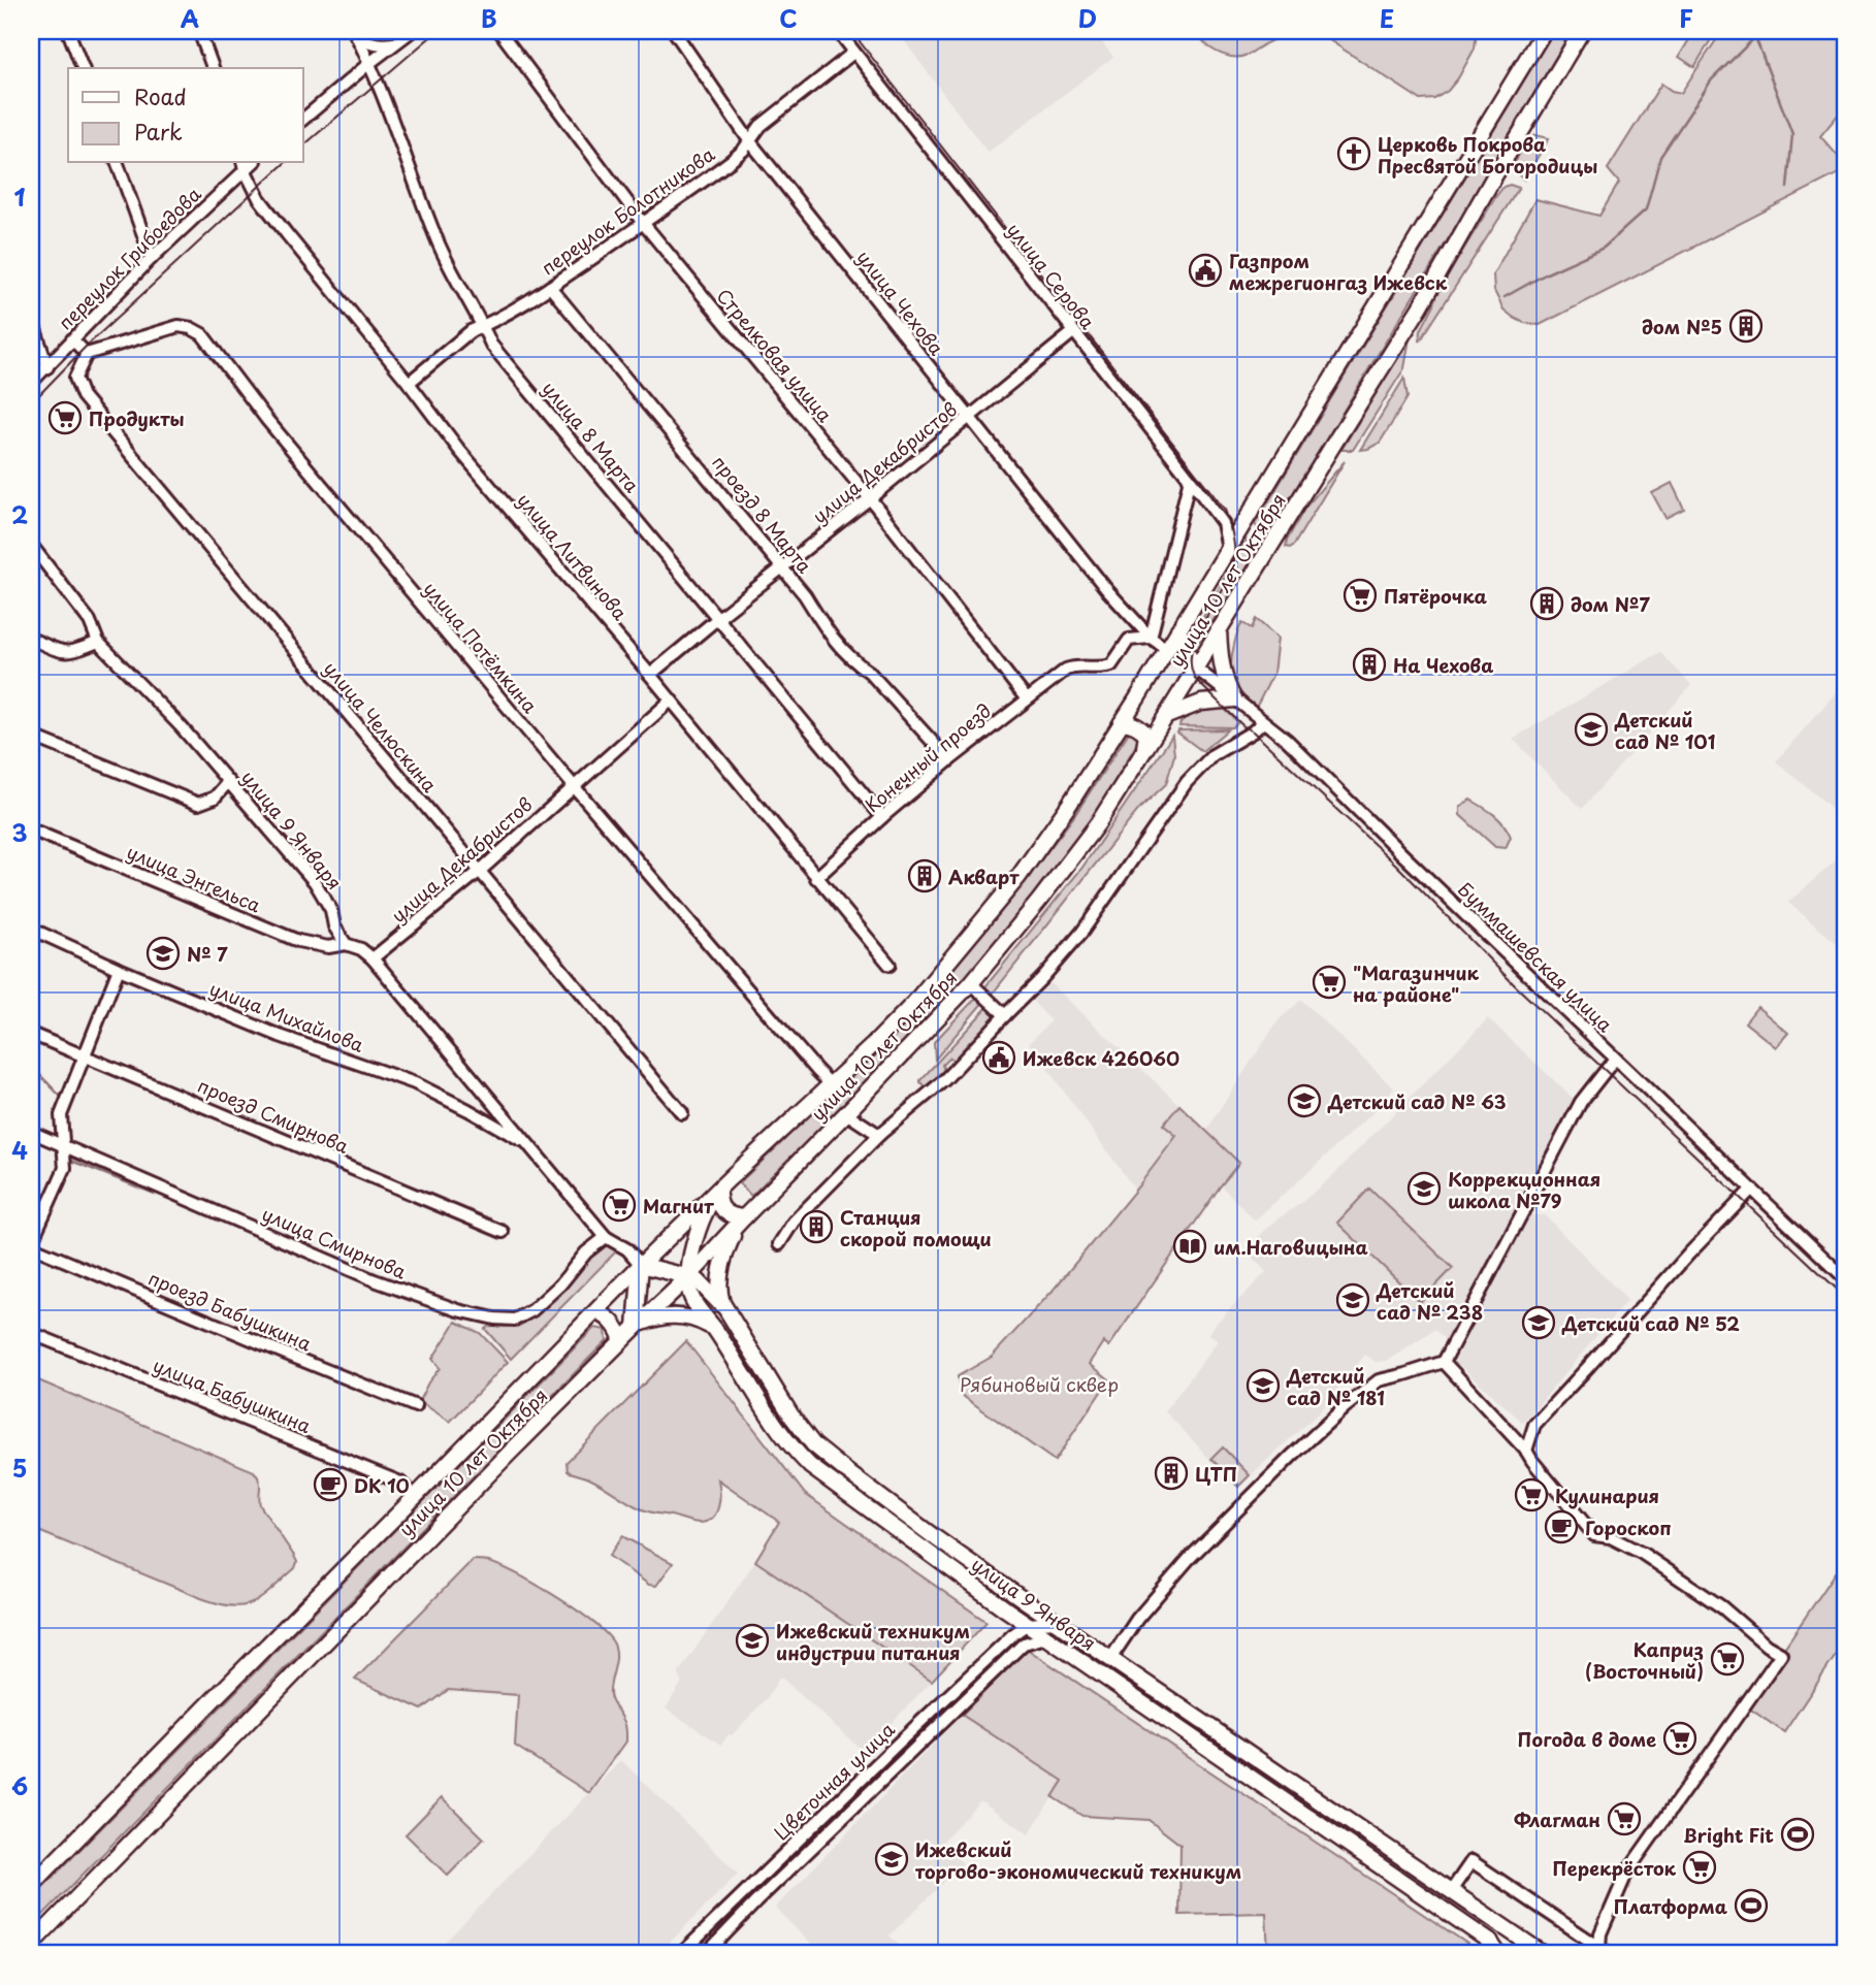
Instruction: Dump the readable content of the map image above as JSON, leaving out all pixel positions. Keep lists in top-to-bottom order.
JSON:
{
  "streets": {
    "main road": ["улица 10 лет Октября", "улица 9 Января"],
    "street": [
      "переулок Болотникова",
      "переулок Грибоедова",
      "улица Серова",
      "улица Чехова",
      "Стрелковая улица",
      "улица 8 Марта",
      "улица Декабристов",
      "проезд 8 Марта",
      "улица Литвинова",
      "улица Потёмкина",
      "улица Челюскина",
      "Конечный проезд",
      "улица Энгельса",
      "Буммашевская улица",
      "улица Михайлова",
      "проезд Смирнова",
      "улица Смирнова",
      "проезд Бабушкина",
      "улица Бабушкина",
      "Цветочная улица"
    ]
  },
  "crossings": [
    ["переулок Болотникова", "улица Серова"],
    ["переулок Болотникова", "улица Чехова"],
    ["переулок Болотникова", "Стрелковая улица"],
    ["переулок Болотникова", "улица 8 Марта"],
    ["переулок Болотникова", "проезд 8 Марта"],
    ["переулок Болотникова", "улица Литвинова"],
    ["переулок Грибоедова", "улица Литвинова"],
    ["улица Серова", "улица Декабристов"],
    ["улица Серова", "улица 10 лет Октября"],
    ["улица Чехова", "улица Декабристов"],
    ["улица Чехова", "улица 10 лет Октября"],
    ["улица Чехова", "Конечный проезд"],
    ["Стрелковая улица", "улица Декабристов"],
    ["Стрелковая улица", "Конечный проезд"],
    ["улица 8 Марта", "улица Декабристов"],
    ["улица 8 Марта", "Конечный проезд"],
    ["улица Декабристов", "проезд 8 Марта"],
    ["улица Декабристов", "улица Литвинова"],
    ["улица Декабристов", "улица Потёмкина"],
    ["улица Декабристов", "улица Челюскина"],
    ["проезд 8 Марта", "Конечный проезд"],
    ["улица Литвинова", "Конечный проезд"],
    ["улица 10 лет Октября", "улица Потёмкина"],
    ["улица 10 лет Октября", "улица 9 Января"],
    ["улица 10 лет Октября", "Буммашевская улица"],
    ["улица 10 лет Октября", "улица Бабушкина"],
    ["улица Потёмкина", "улица Челюскина"],
    ["улица 9 Января", "улица Энгельса"],
    ["улица 9 Января", "Цветочная улица"]
  ],
  "parks": ["Рябиновый сквер"],
  "places": {
    "church": ["Церковь Покрова Пресвятой Богородицы"],
    "public building": ["Газпром межрегионгаз Ижевск", "Ижевск 426060"],
    "building": [
      "дом №5",
      "дом №7",
      "На Чехова",
      "Акварт",
      "Станция скорой помощи",
      "ЦТП"
    ],
    "supermarket": [
      "Продукты",
      "Пятёрочка",
      "\"Магазинчик на районе\"",
      "Магнит",
      "Кулинария",
      "Каприз (Восточный)",
      "Погода в доме",
      "Флагман",
      "Перекрёсток"
    ],
    "school or university": [
      "Детский сад № 101",
      "№ 7",
      "Детский сад № 63",
      "Коррекционная школа №79",
      "Детский сад № 238",
      "Детский сад № 52",
      "Детский сад № 181",
      "Ижевский техникум индустрии питания",
      "Ижевский торгово-экономический техникум"
    ],
    "library": ["им.Наговицына"],
    "cafe": ["DK 10", "Гороскоп"],
    "sports": ["Bright Fit", "Платформа"]
  },
  "legend": ["Road", "Park"],
  "grid": {
    "columns": [
      "A",
      "B",
      "C",
      "D",
      "E",
      "F"
    ],
    "rows": [
      "1",
      "2",
      "3",
      "4",
      "5",
      "6"
    ]
  }
}
